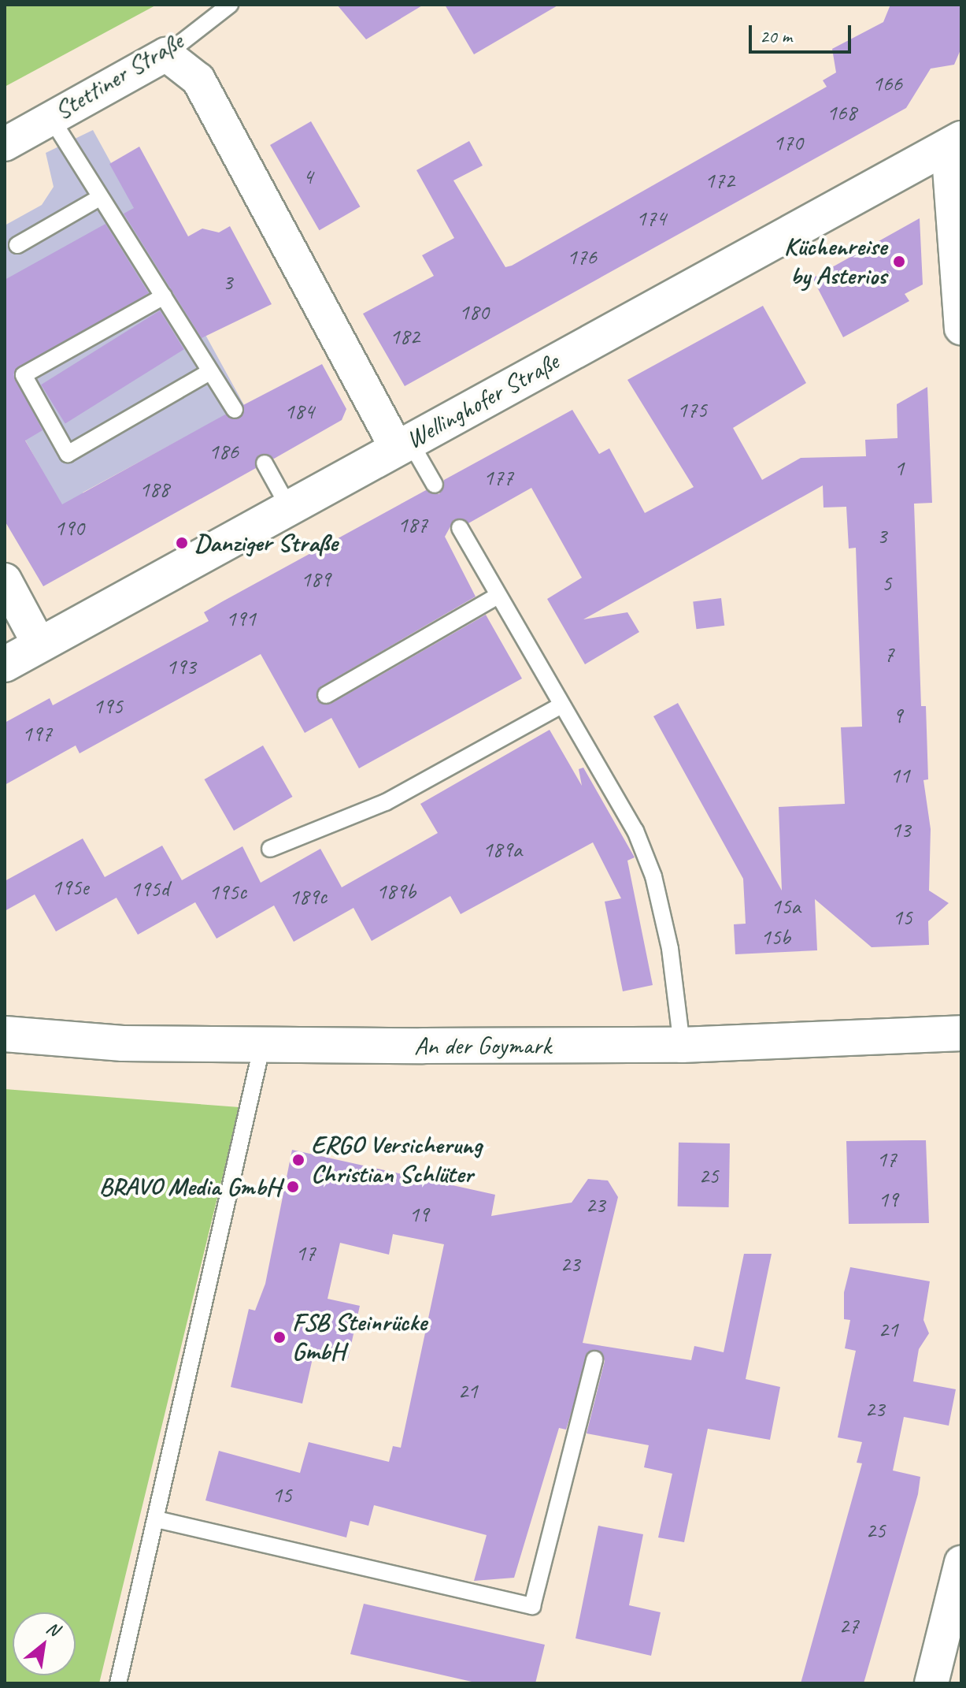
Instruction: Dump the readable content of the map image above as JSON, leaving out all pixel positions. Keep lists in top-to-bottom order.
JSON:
{
  "streets": {
    "street": ["Stettiner Straße", "Wellinghofer Straße", "An der Goymark"]
  },
  "places": [
    "Küchenreise by Asterios",
    "Danziger Straße",
    "ERGO Versicherung Christian Schlüter",
    "BRAVO Media GmbH",
    "FSB Steinrücke GmbH"
  ],
  "house_numbers": [
    "166",
    "168",
    "170",
    "4",
    "172",
    "174",
    "176",
    "3",
    "180",
    "182",
    "175",
    "184",
    "186",
    "1",
    "177",
    "188",
    "187",
    "190",
    "3",
    "189",
    "5",
    "191",
    "7",
    "193",
    "195",
    "9",
    "197",
    "11",
    "13",
    "189a",
    "195e",
    "195d",
    "189b",
    "195c",
    "189c",
    "15a",
    "15",
    "15b",
    "17",
    "25",
    "19",
    "23",
    "19",
    "17",
    "23",
    "21",
    "21",
    "23",
    "15",
    "25",
    "27"
  ],
  "scale_bar": "20 m",
  "north": "top right"
}
